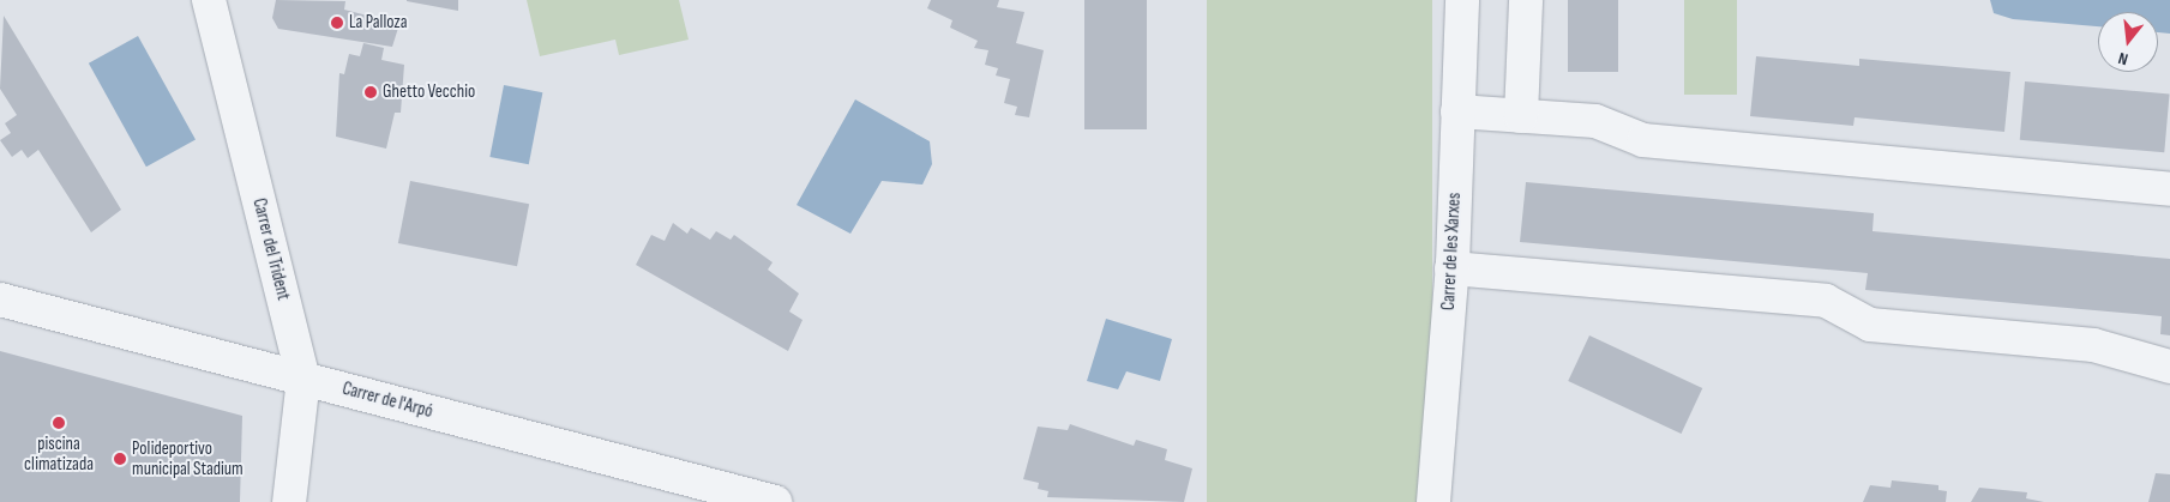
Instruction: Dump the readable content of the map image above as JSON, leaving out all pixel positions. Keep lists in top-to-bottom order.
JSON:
{
  "streets": {
    "street": ["Carrer del Trident", "Carrer de les Xarxes", "Carrer de l'Arpó"]
  },
  "crossings": [
    ["Carrer del Trident", "Carrer de l'Arpó"]
  ],
  "places": [
    "La Palloza",
    "Ghetto Vecchio",
    "piscina climatizada",
    "Polideportivo municipal Stadium"
  ],
  "north": "bottom"
}
